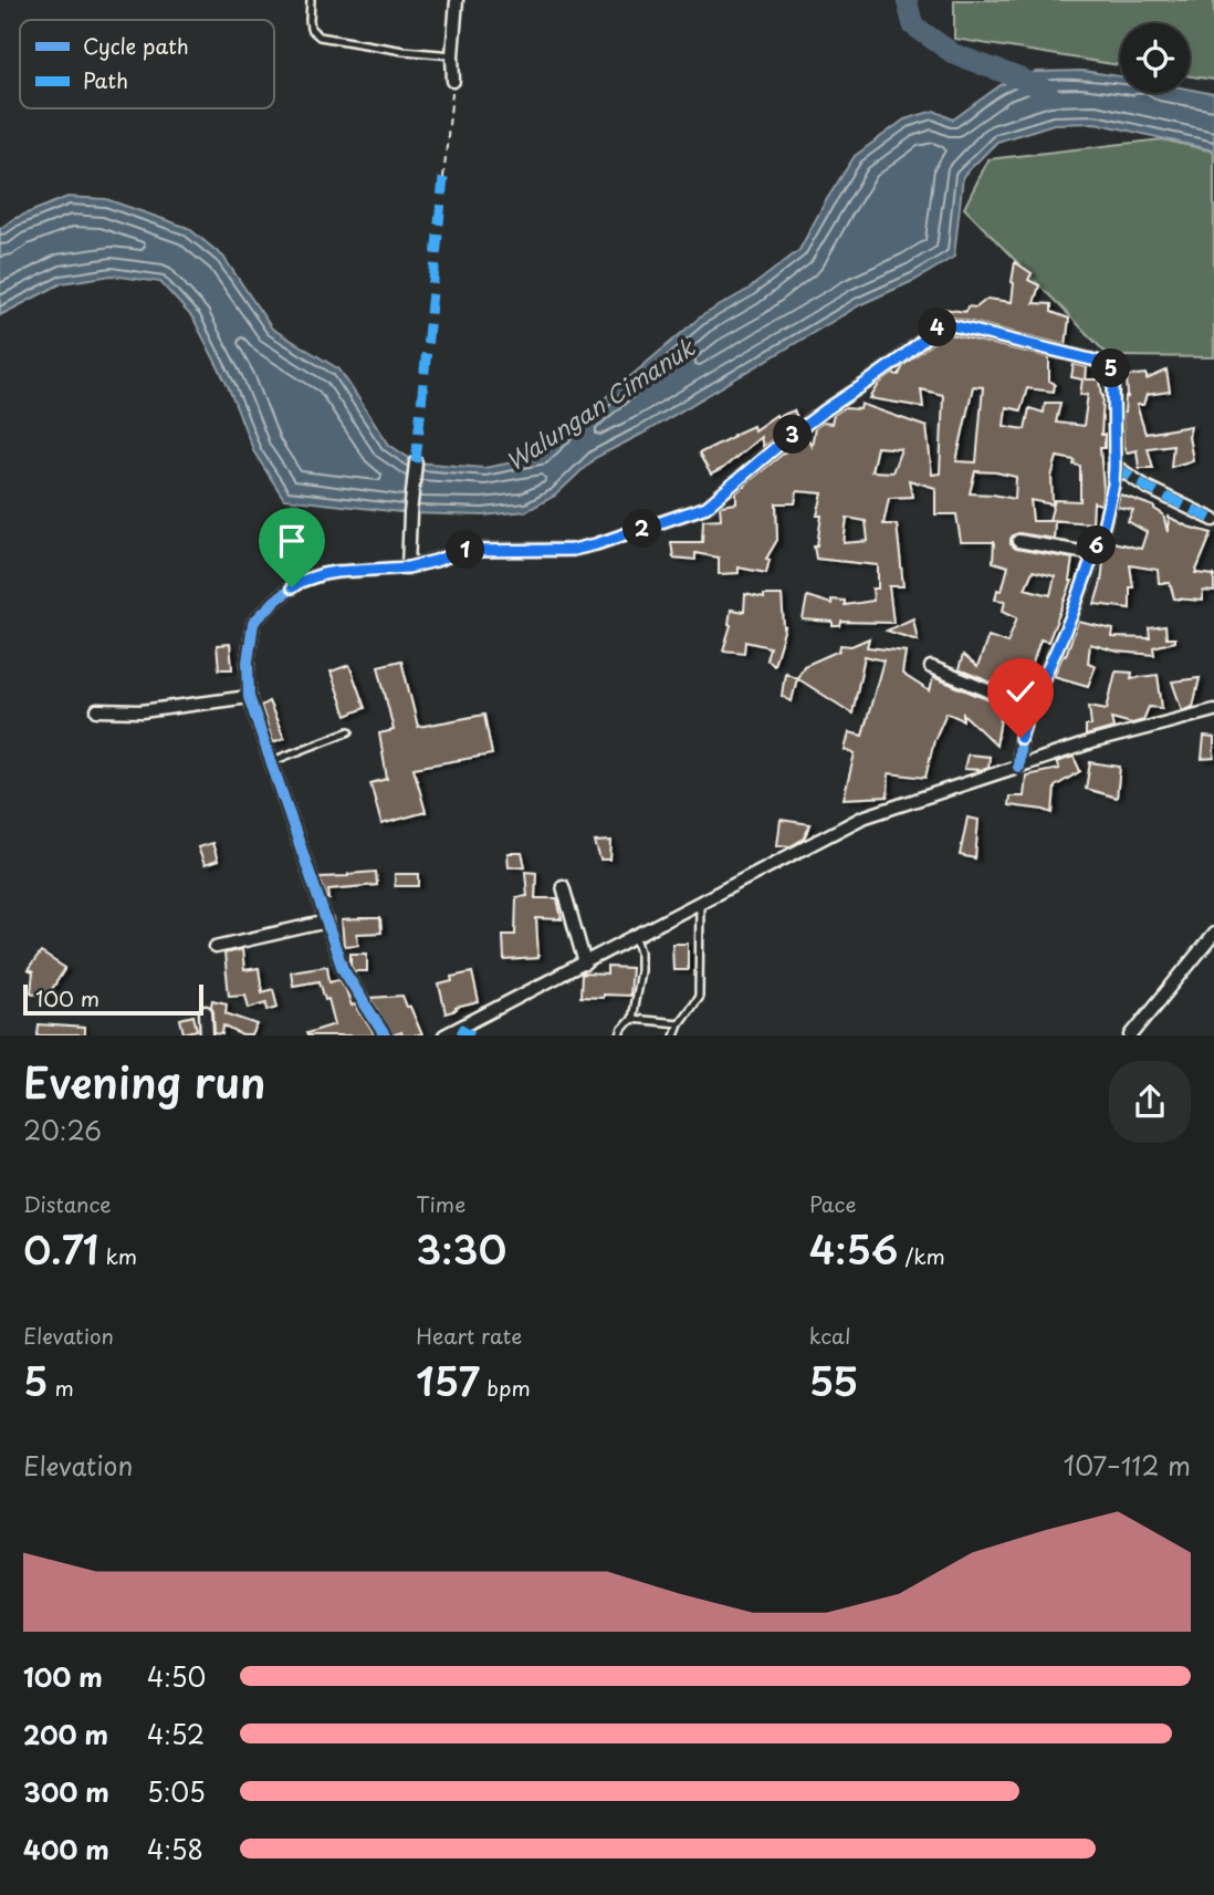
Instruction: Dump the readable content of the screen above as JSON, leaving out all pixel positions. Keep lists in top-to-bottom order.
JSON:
{
  "water": ["Walungan Cimanuk"],
  "legend": ["Cycle path", "Path"],
  "scale_bar": "100 m",
  "page": {
    "pins": [
      "4",
      "5",
      "3",
      "2",
      "6",
      "1"
    ],
    "scale": "100 m",
    "heading": ["Evening run", "20:26"],
    "stats": [
      ["Distance", "0.71 km"],
      ["Time", "3:30"],
      ["Pace", "4:56 /km"],
      ["Elevation", "5 m"],
      ["Heart rate", "157 bpm"],
      ["kcal", "55"]
    ],
    "chart": ["Elevation", "107–112 m"],
    "list": [
      {
        "name": "100 m",
        "note": "4:50"
      },
      {
        "name": "200 m",
        "note": "4:52"
      },
      {
        "name": "300 m",
        "note": "5:05"
      },
      {
        "name": "400 m",
        "note": "4:58"
      }
    ]
  }
}
